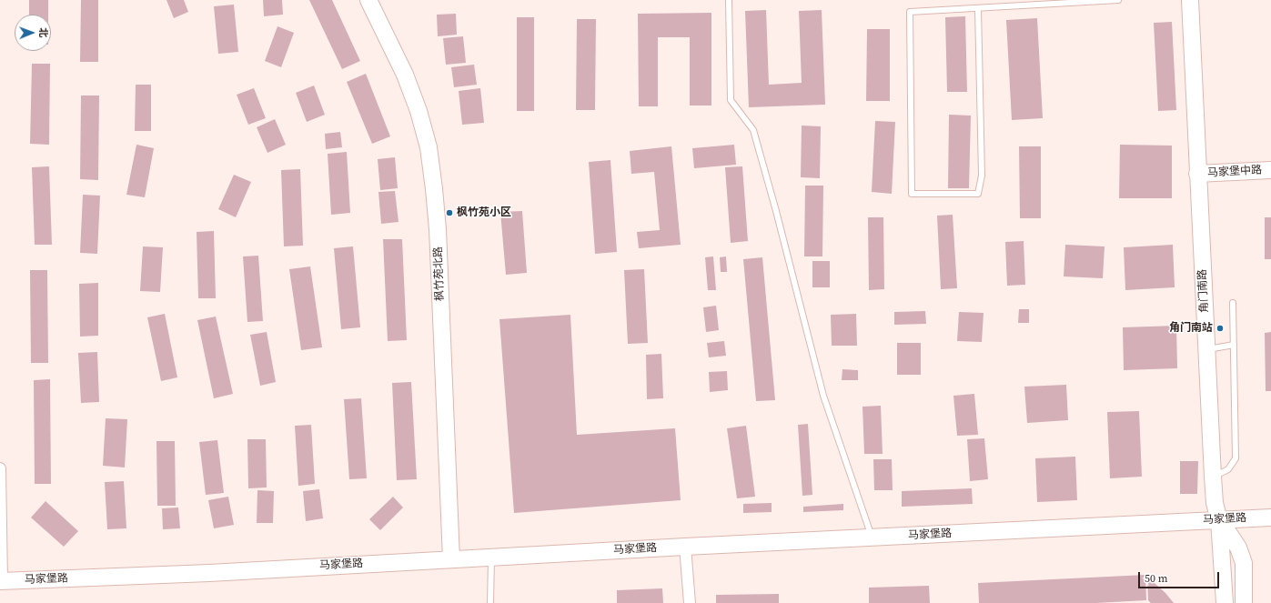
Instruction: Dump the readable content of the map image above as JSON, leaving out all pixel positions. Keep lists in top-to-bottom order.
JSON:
{
  "streets": {
    "main road": [
      "马家堡中路",
      "枫竹苑北路",
      "角门南路",
      "马家堡路"
    ]
  },
  "crossings": [
    ["马家堡中路", "角门南路"],
    ["枫竹苑北路", "马家堡路"],
    ["角门南路", "马家堡路"]
  ],
  "places": ["枫竹苑小区", "角门南站"],
  "scale_bar": "50 m",
  "north": "right"
}
